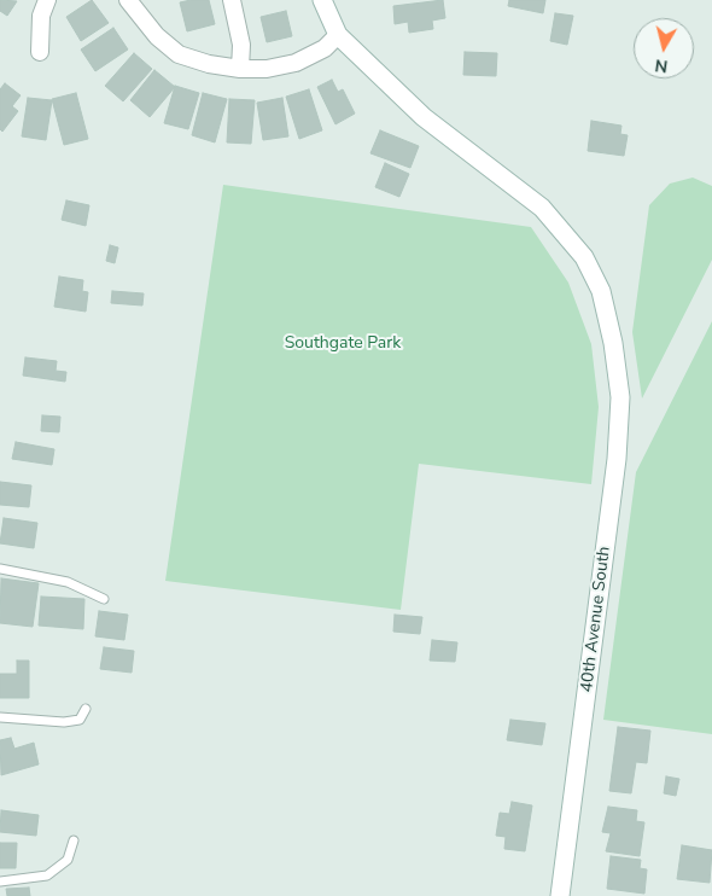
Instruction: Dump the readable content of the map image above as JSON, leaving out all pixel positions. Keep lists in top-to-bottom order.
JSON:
{
  "streets": {
    "street": ["40th Avenue South"]
  },
  "parks": ["Southgate Park"],
  "north": "bottom"
}
